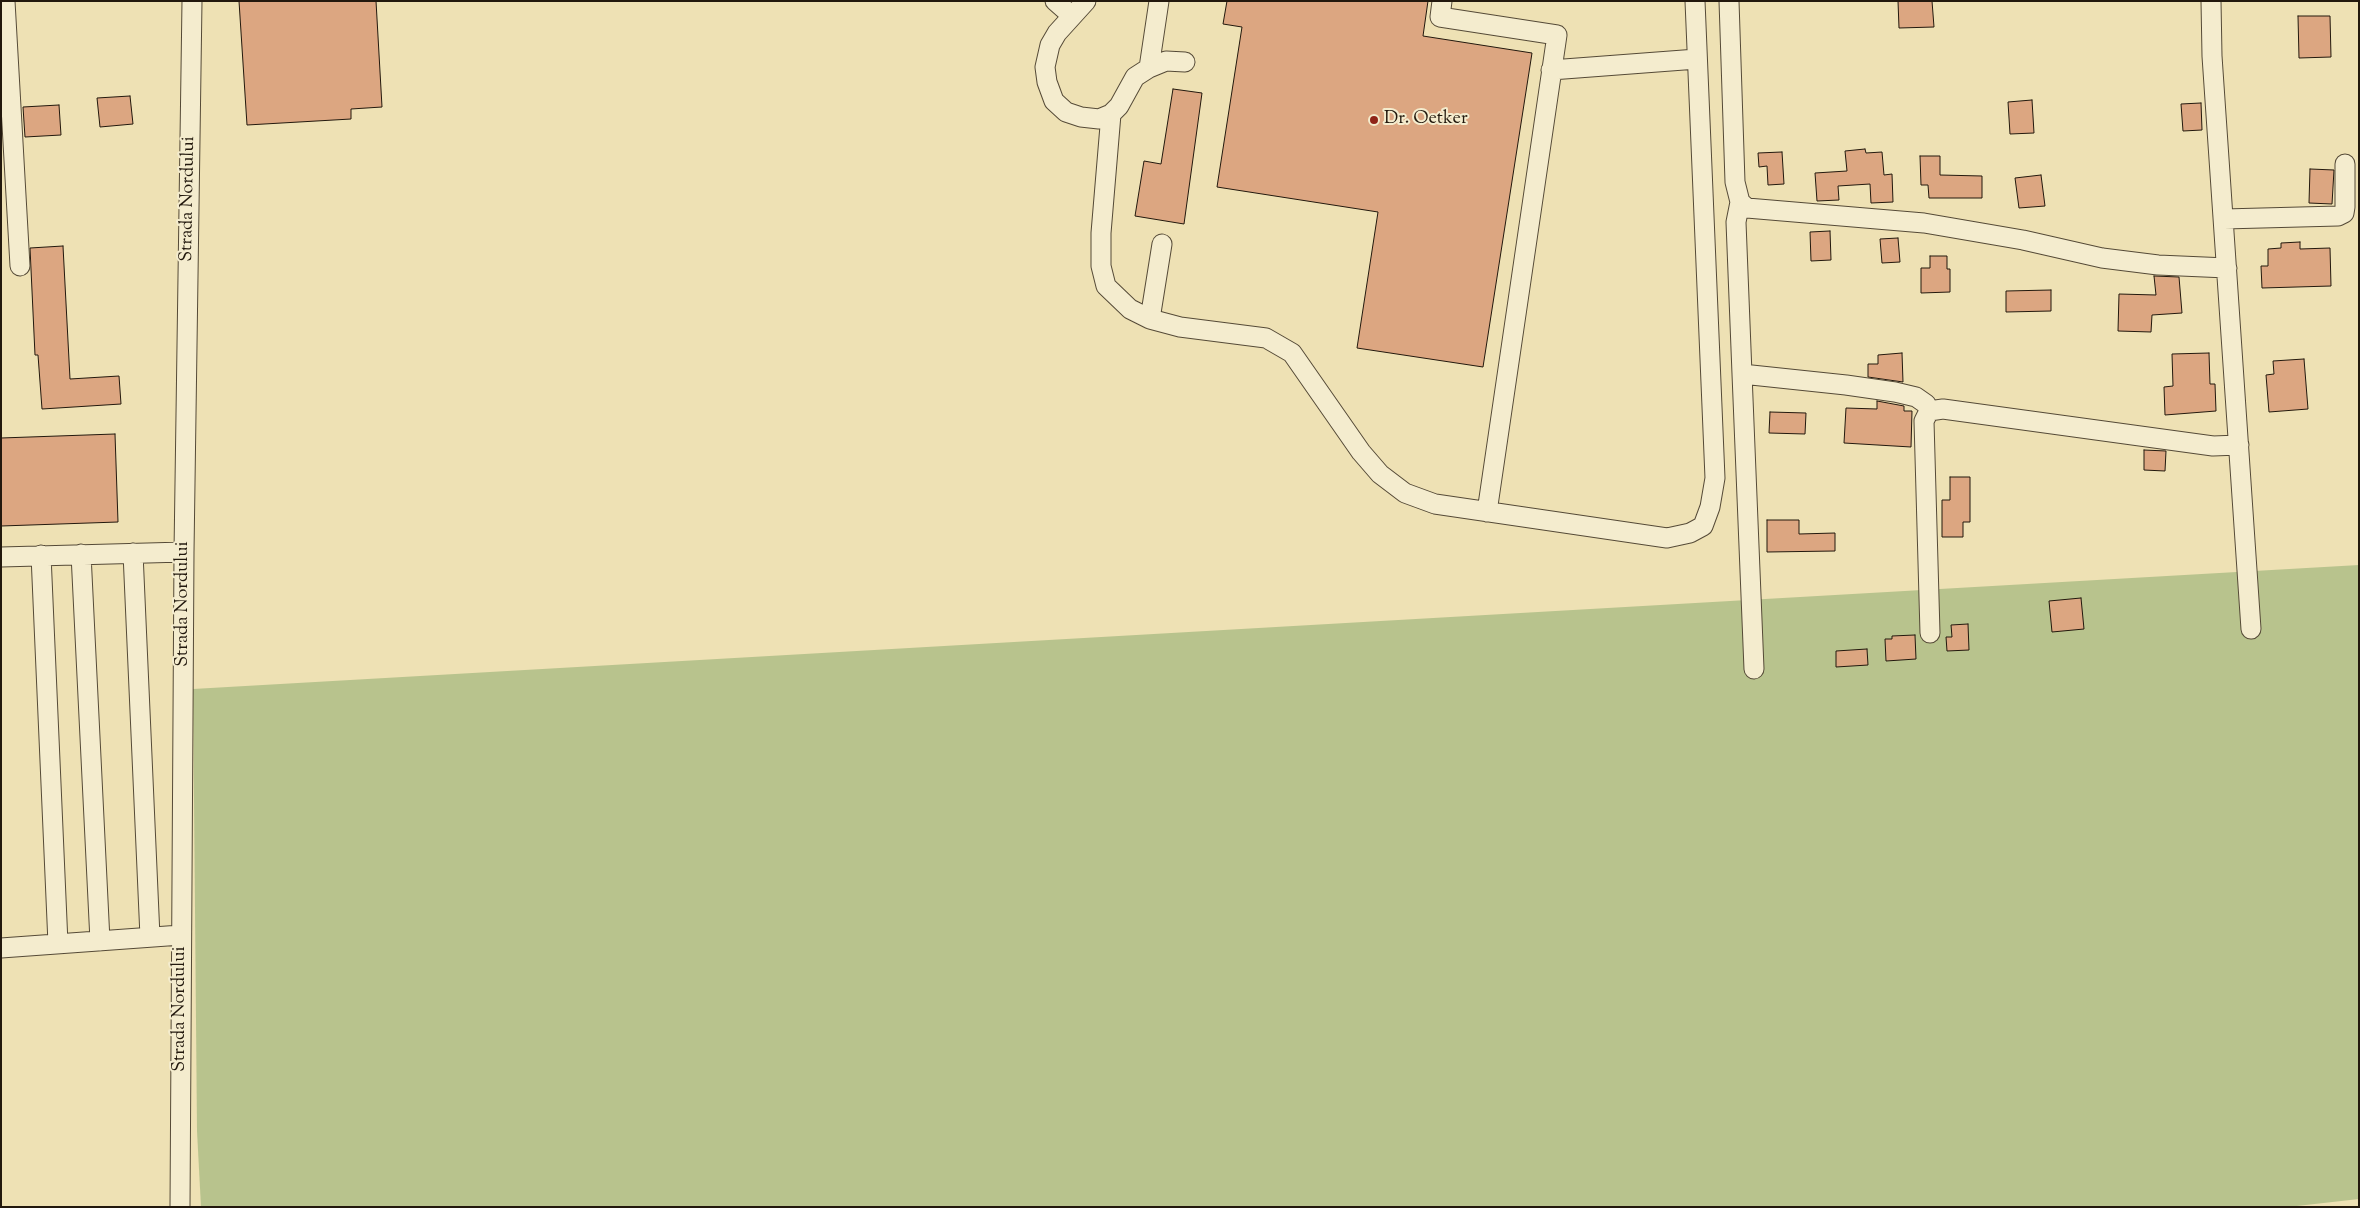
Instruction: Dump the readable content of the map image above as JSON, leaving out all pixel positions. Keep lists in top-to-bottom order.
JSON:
{
  "streets": {
    "street": ["Strada Nordului"]
  },
  "places": ["Dr. Oetker"]
}
